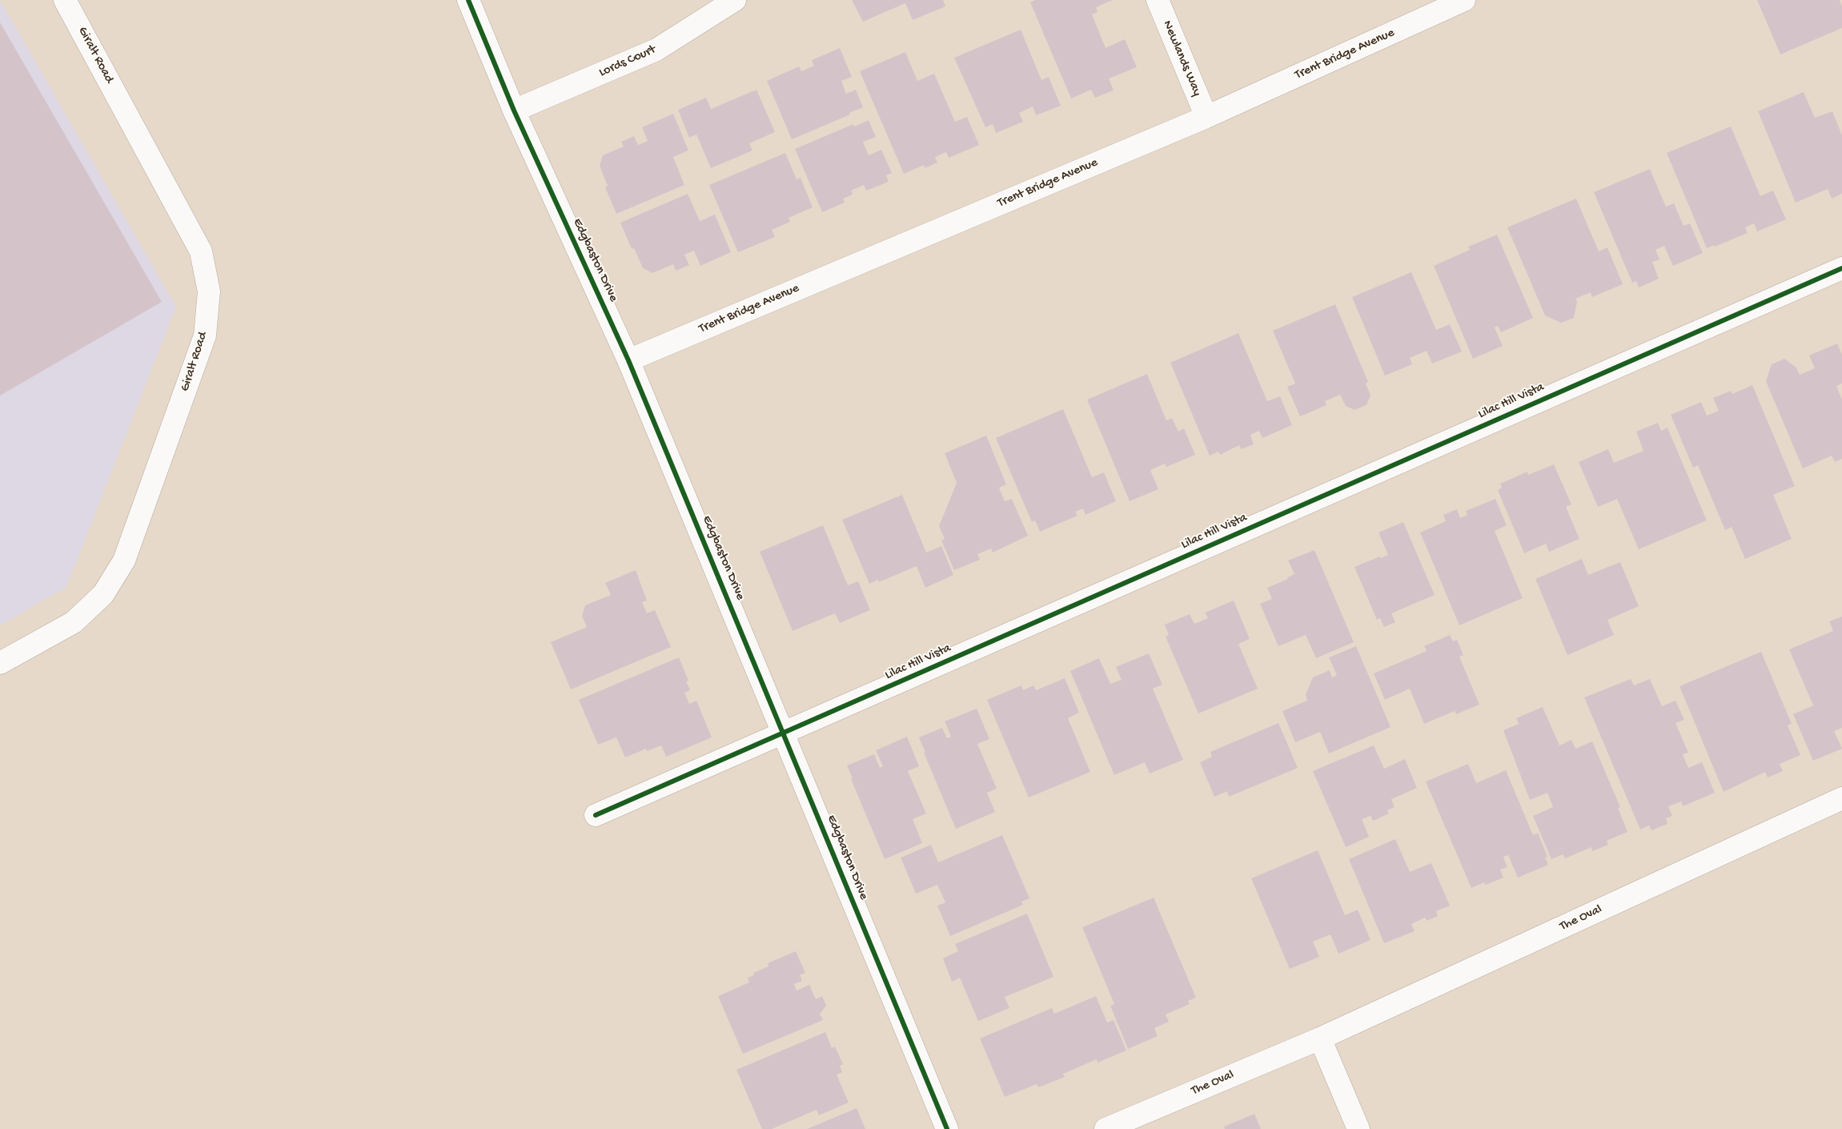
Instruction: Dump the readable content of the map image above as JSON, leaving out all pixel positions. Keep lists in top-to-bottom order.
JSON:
{
  "streets": {
    "street": [
      "Trent Bridge Avenue",
      "Giralt Road",
      "Newlands Way",
      "Lords Court",
      "Edgbaston Drive",
      "Lilac Hill Vista",
      "The Oval"
    ]
  },
  "crossings": [
    ["Trent Bridge Avenue", "Newlands Way"],
    ["Trent Bridge Avenue", "Edgbaston Drive"],
    ["Lords Court", "Edgbaston Drive"],
    ["Edgbaston Drive", "Lilac Hill Vista"]
  ]
}
